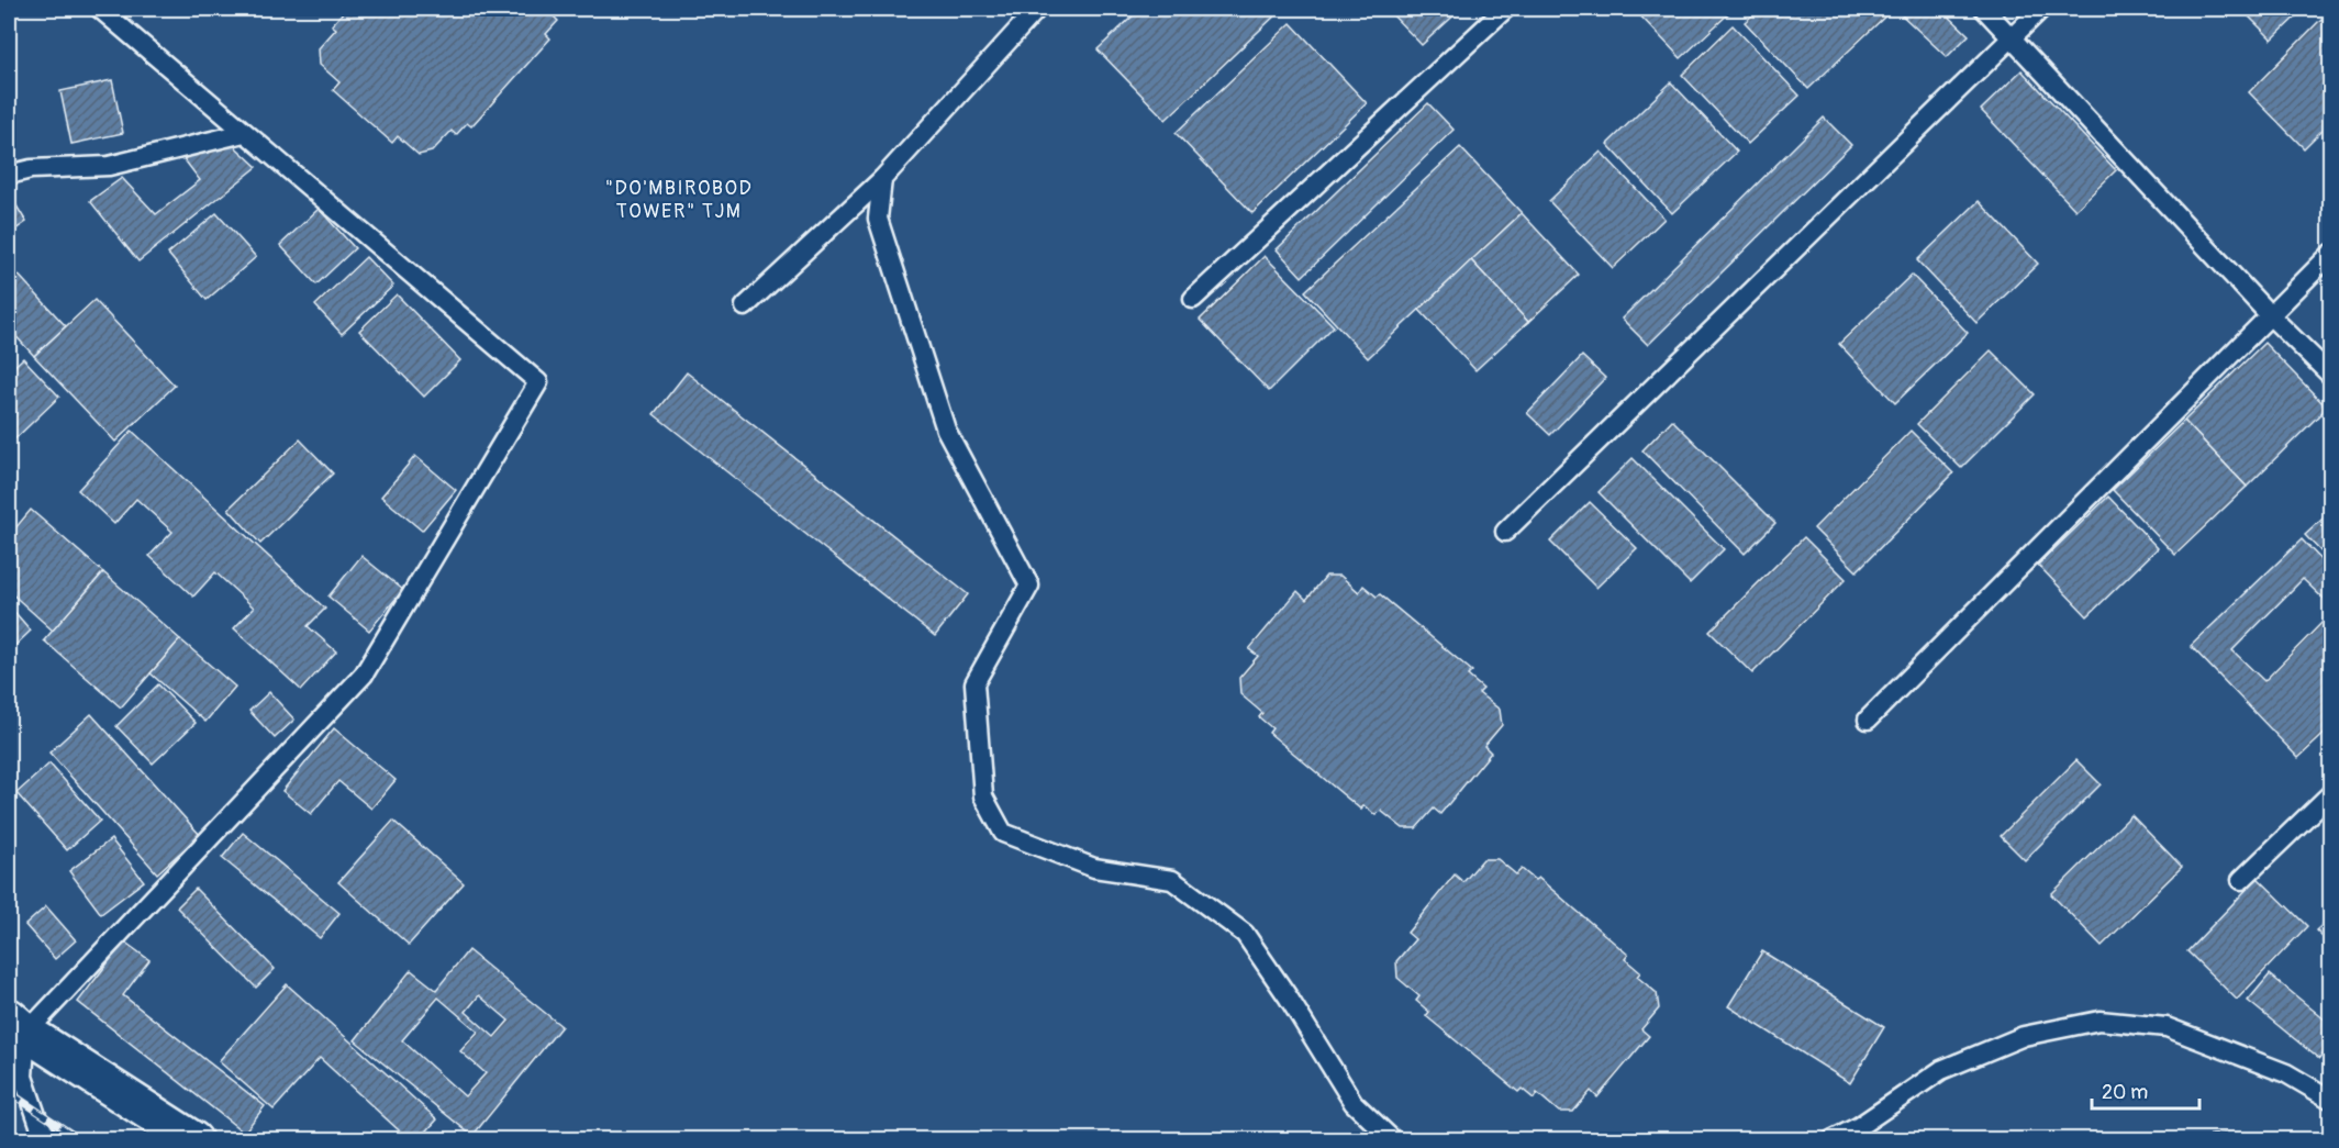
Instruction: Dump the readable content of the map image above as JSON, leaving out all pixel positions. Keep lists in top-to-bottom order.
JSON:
{
  "districts": ["\"DO'MBIROBOD TOWER\" TJM"],
  "scale_bar": "20 m"
}
